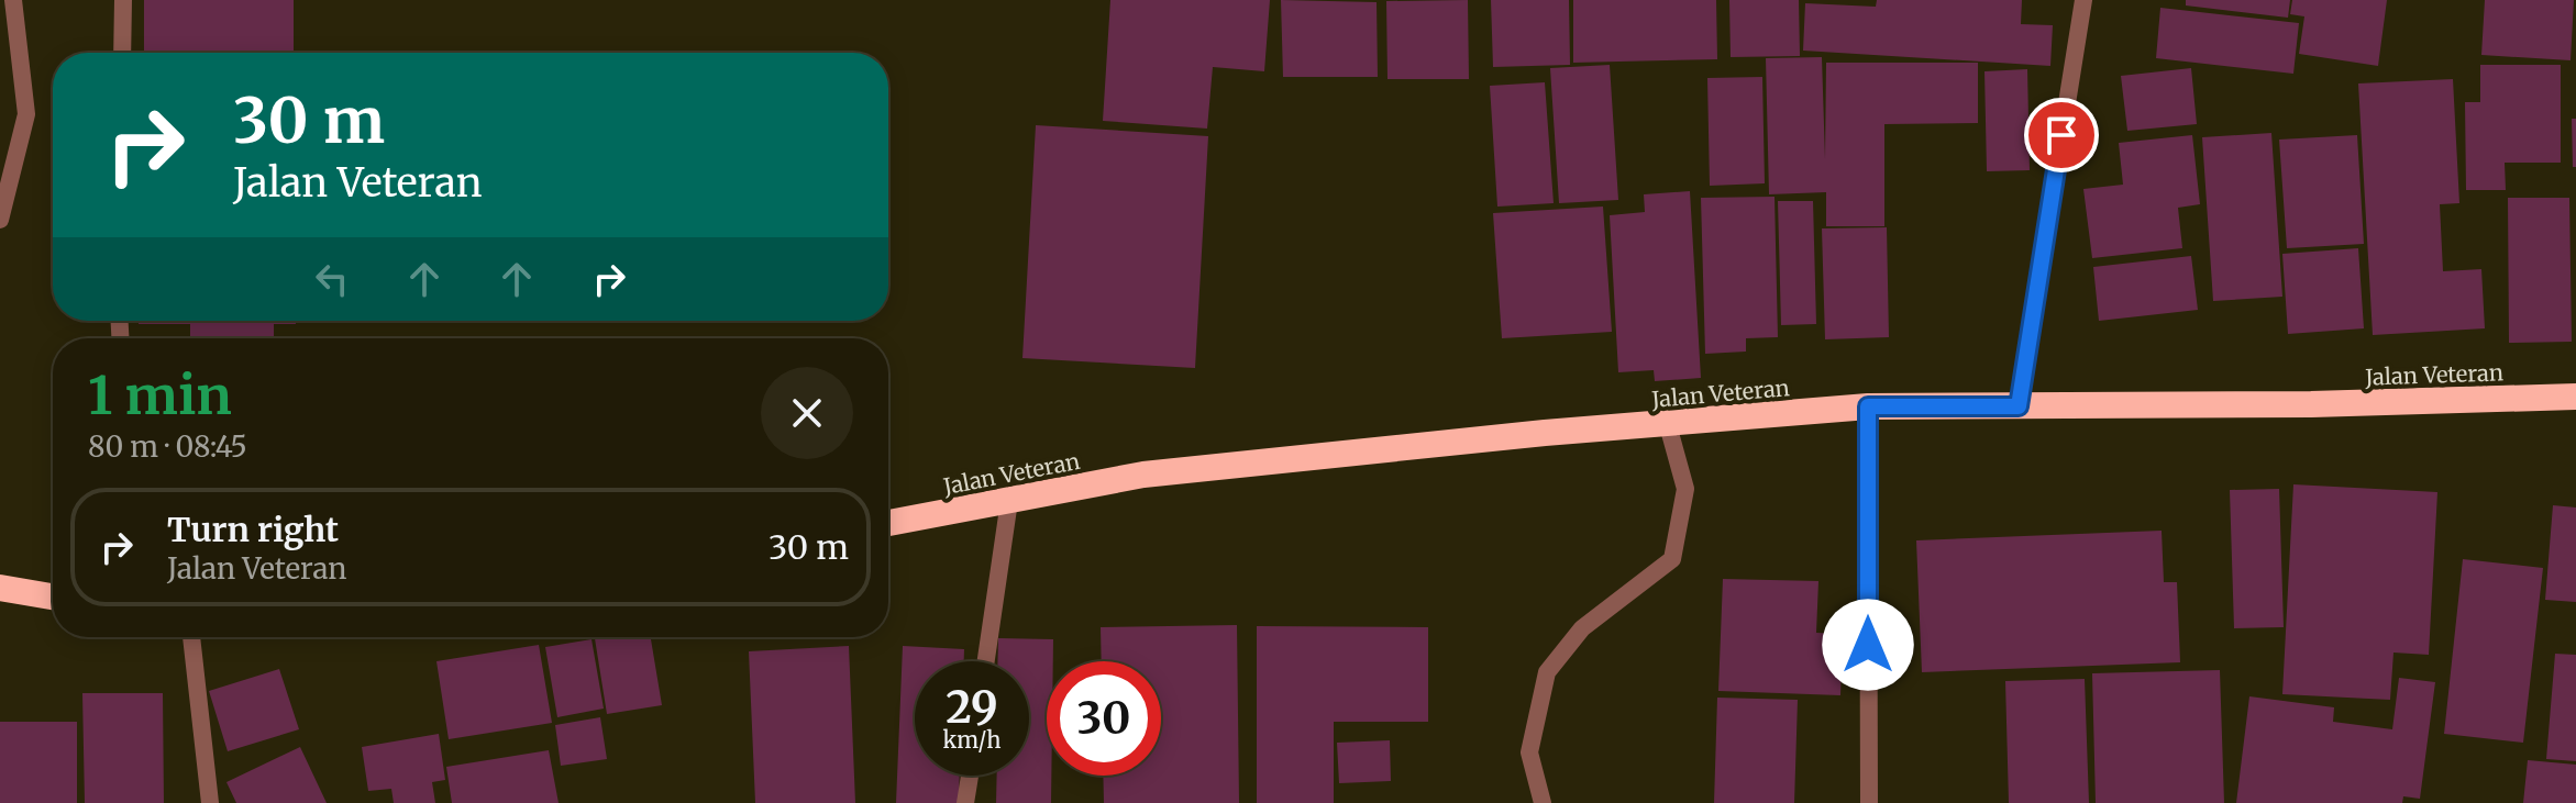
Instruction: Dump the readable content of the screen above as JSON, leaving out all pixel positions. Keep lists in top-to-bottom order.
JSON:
{
  "streets": {
    "highway": ["Jalan Veteran"]
  },
  "page": {
    "turn": ["30 m", "Jalan Veteran"],
    "heading": ["1 min", "80 m · 08:45"],
    "list": [
      {
        "name": "Turn right",
        "note": "Jalan Veteran",
        "value": "30 m"
      }
    ],
    "speed": "29 km/h",
    "limit": "30"
  }
}
